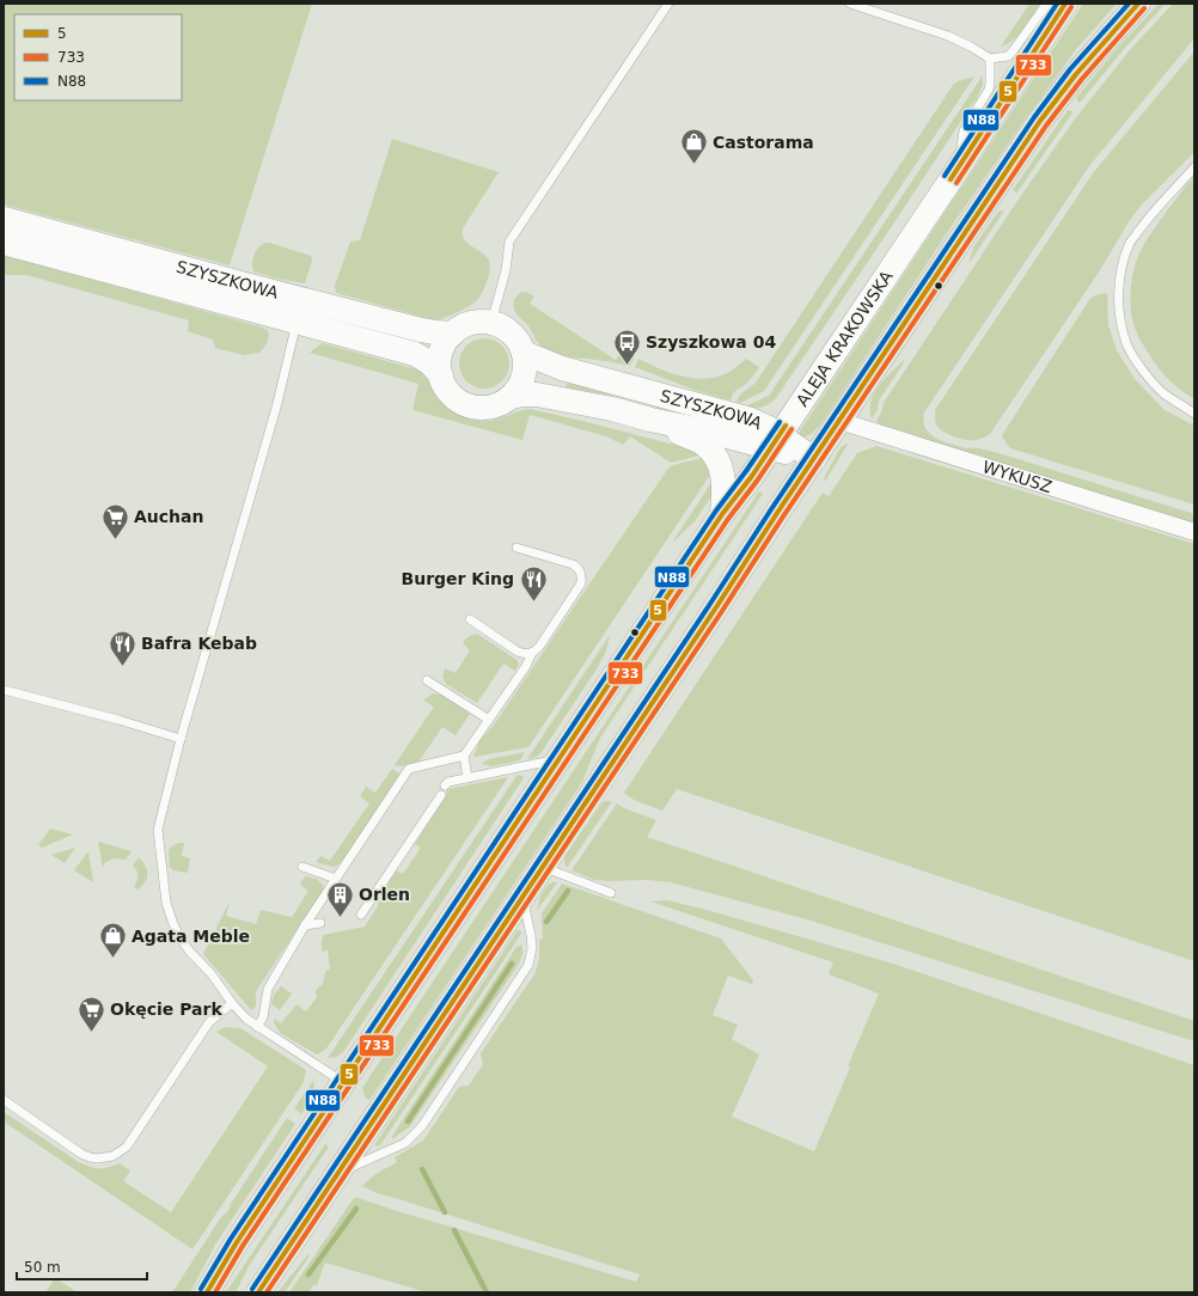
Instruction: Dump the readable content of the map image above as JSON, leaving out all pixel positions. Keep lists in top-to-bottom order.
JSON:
{
  "streets": {
    "main road": ["SZYSZKOWA", "ALEJA KRAKOWSKA"],
    "street": ["WYKUSZ"]
  },
  "crossings": [
    ["SZYSZKOWA", "ALEJA KRAKOWSKA"]
  ],
  "places": {
    "shop": ["Castorama", "Agata Meble"],
    "bus stop": ["Szyszkowa 04"],
    "supermarket": ["Auchan", "Okęcie Park"],
    "restaurant": ["Burger King", "Bafra Kebab"],
    "building": ["Orlen"]
  },
  "lines": ["transit line 5", "transit line N88", "transit line 733"],
  "legend": ["5", "733", "N88"],
  "scale_bar": "50 m"
}
